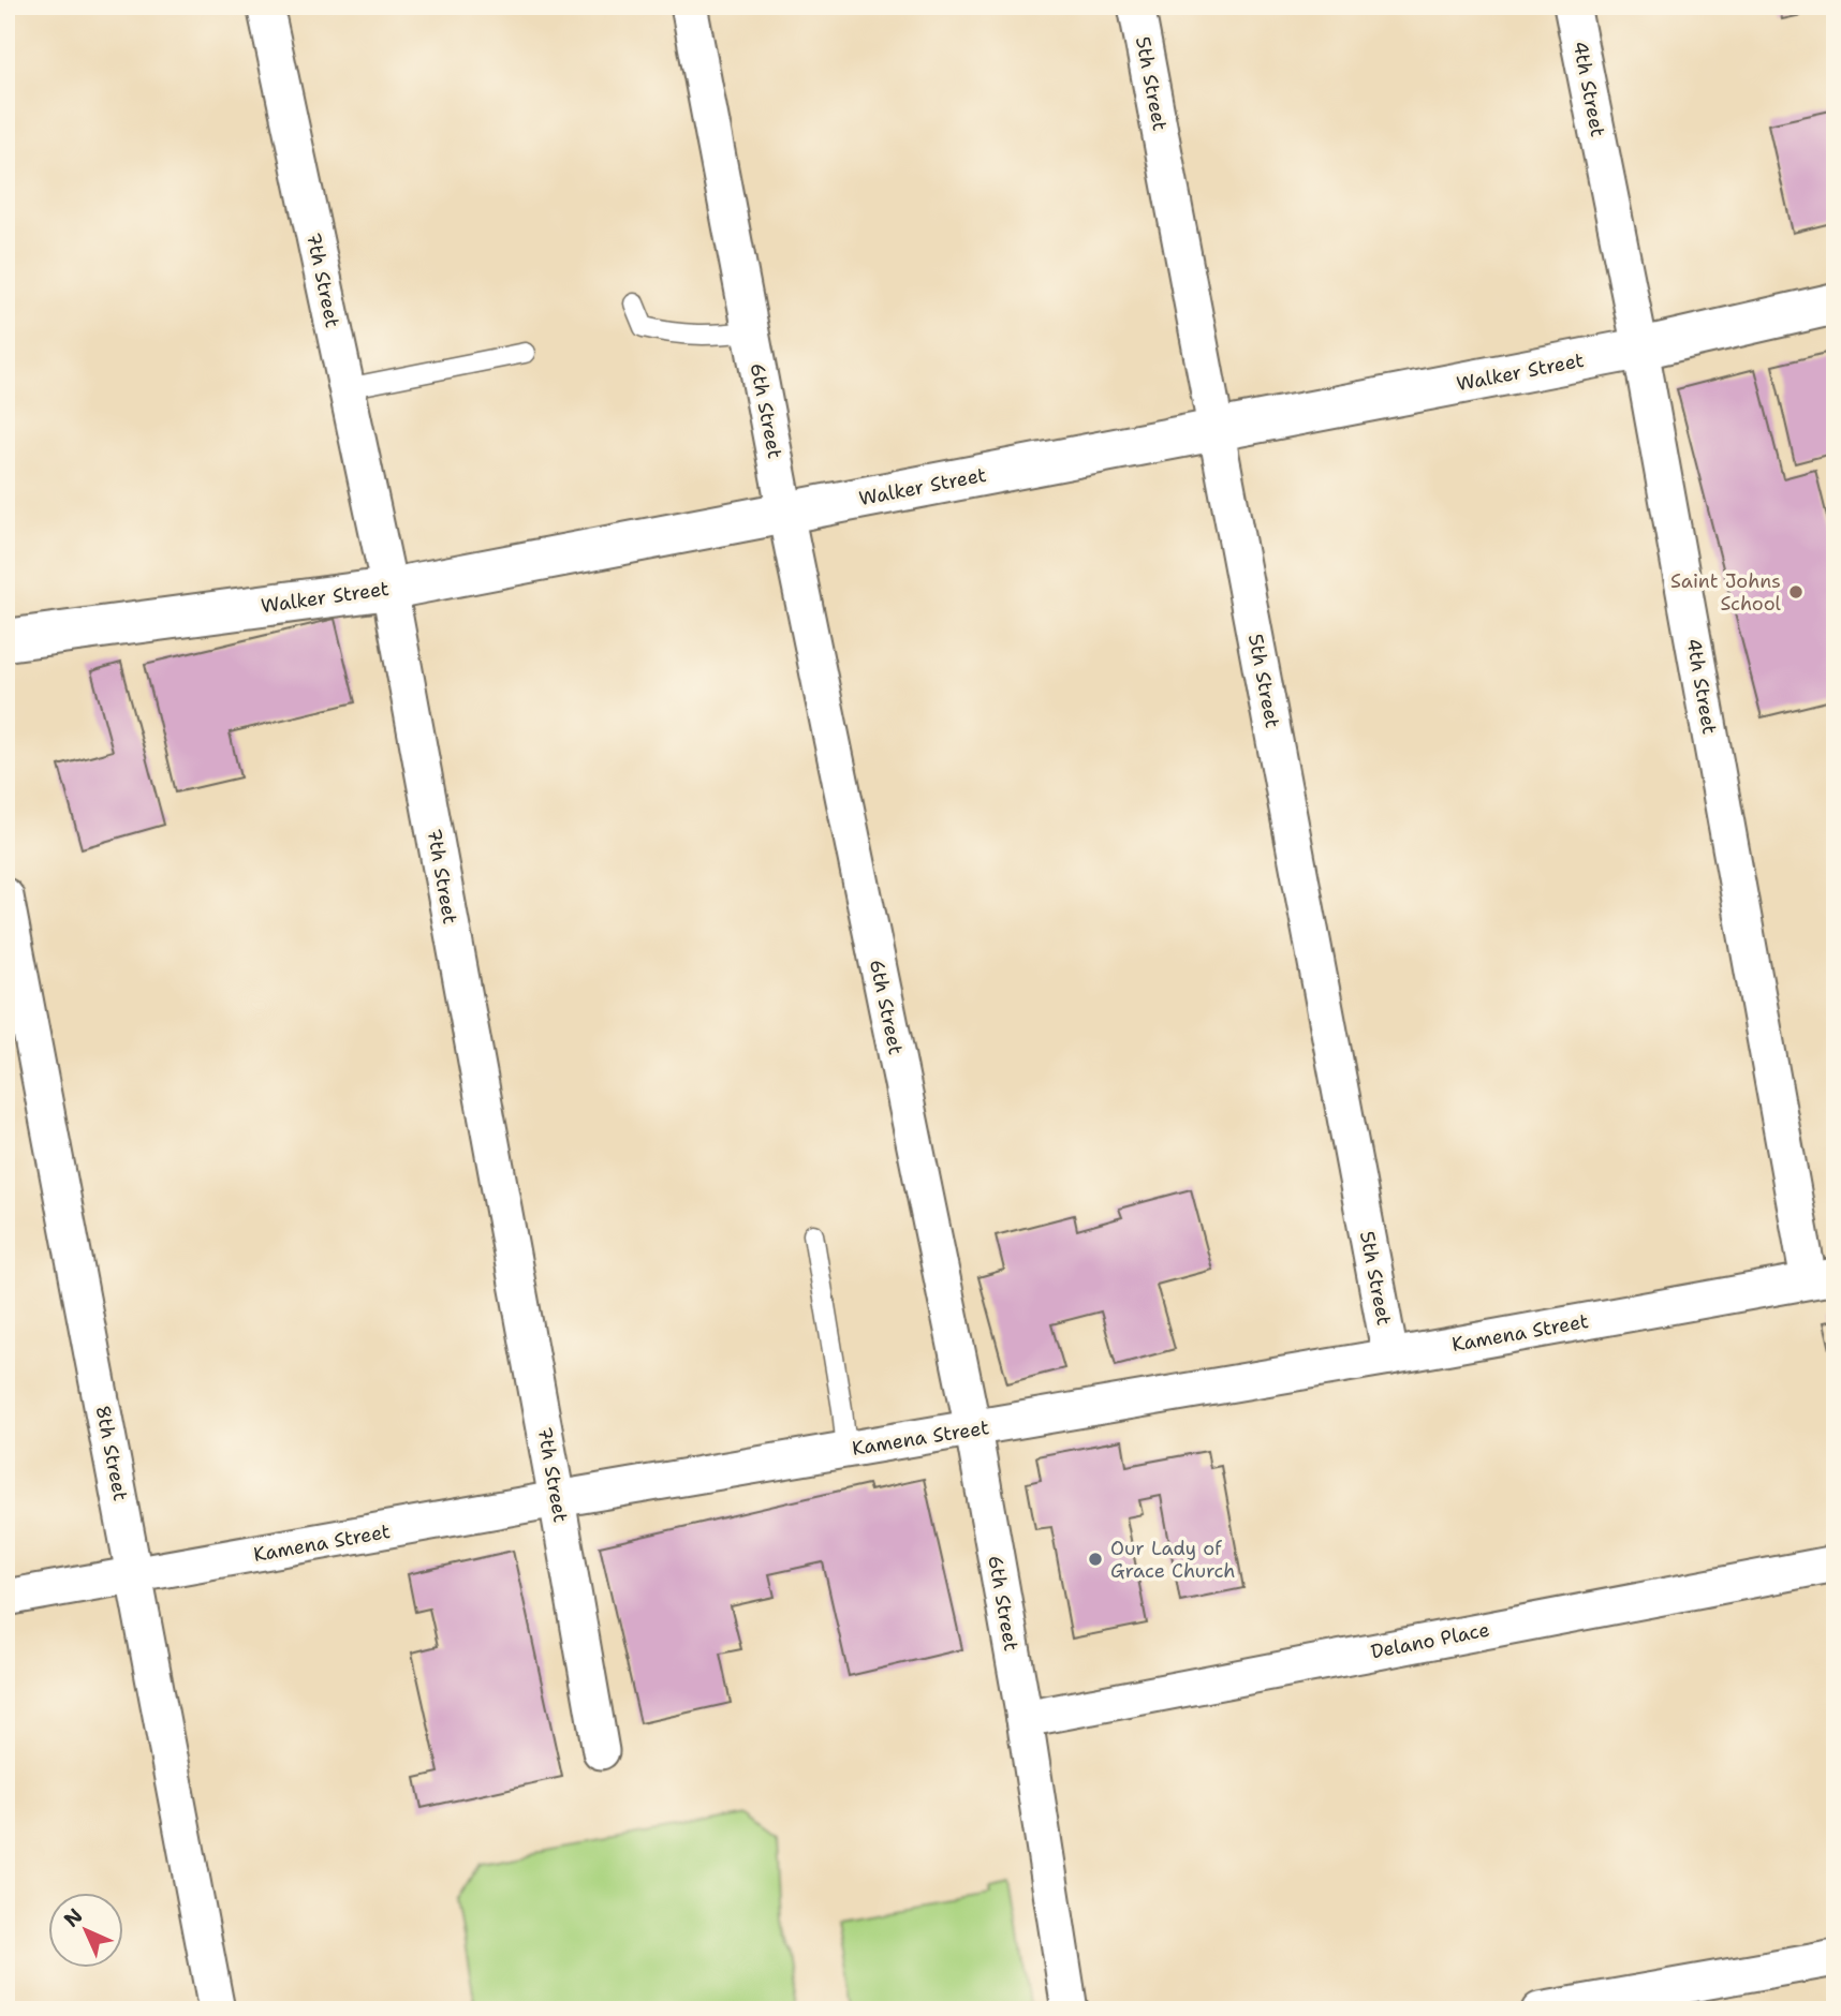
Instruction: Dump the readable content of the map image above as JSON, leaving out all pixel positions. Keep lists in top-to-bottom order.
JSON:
{
  "streets": {
    "street": [
      "5th Street",
      "4th Street",
      "7th Street",
      "Walker Street",
      "6th Street",
      "Kamena Street",
      "8th Street",
      "Delano Place"
    ]
  },
  "crossings": [
    ["5th Street", "Walker Street"],
    ["5th Street", "Kamena Street"],
    ["4th Street", "Walker Street"],
    ["4th Street", "Kamena Street"],
    ["7th Street", "Walker Street"],
    ["7th Street", "Kamena Street"],
    ["Walker Street", "6th Street"],
    ["6th Street", "Kamena Street"],
    ["6th Street", "Delano Place"],
    ["Kamena Street", "8th Street"]
  ],
  "places": ["Saint Johns School", "Our Lady of Grace Church"],
  "north": "top left"
}
